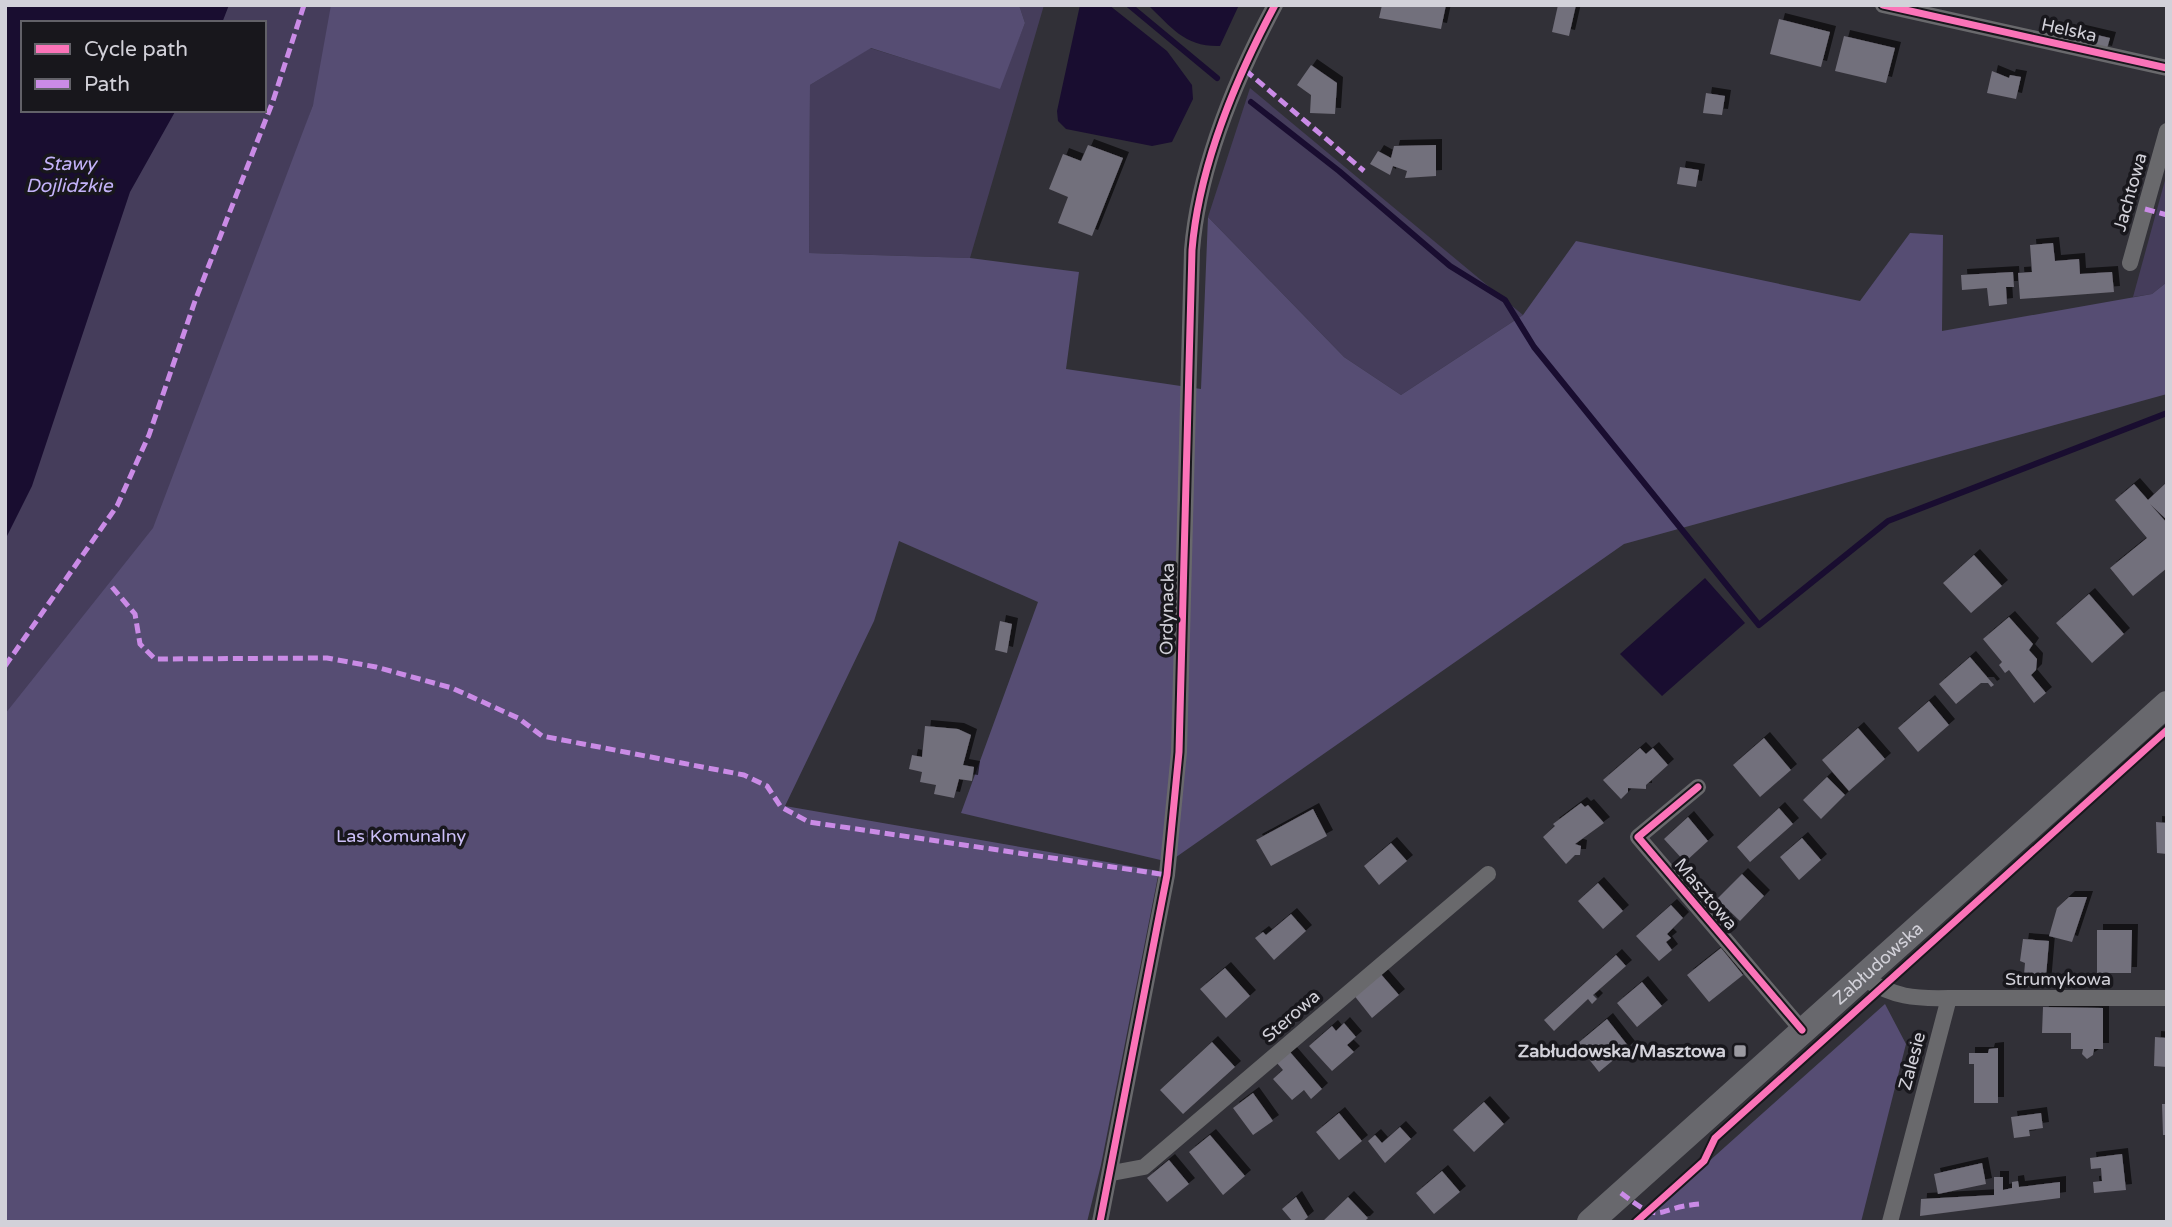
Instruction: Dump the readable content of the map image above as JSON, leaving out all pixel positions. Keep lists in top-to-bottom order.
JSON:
{
  "streets": {
    "highway": ["Zabłudowska"],
    "street": [
      "Helska",
      "Jachtowa",
      "Ordynacka",
      "Masztowa",
      "Strumykowa",
      "Sterowa",
      "Zalesie"
    ]
  },
  "crossings": [
    ["Ordynacka", "Sterowa"],
    ["Masztowa", "Zabłudowska"],
    ["Strumykowa", "Zalesie"]
  ],
  "water": ["Stawy Dojlidzkie"],
  "parks": ["Las Komunalny"],
  "places": {
    "transit": ["Zabłudowska/Masztowa"]
  },
  "legend": ["Cycle path", "Path"]
}
